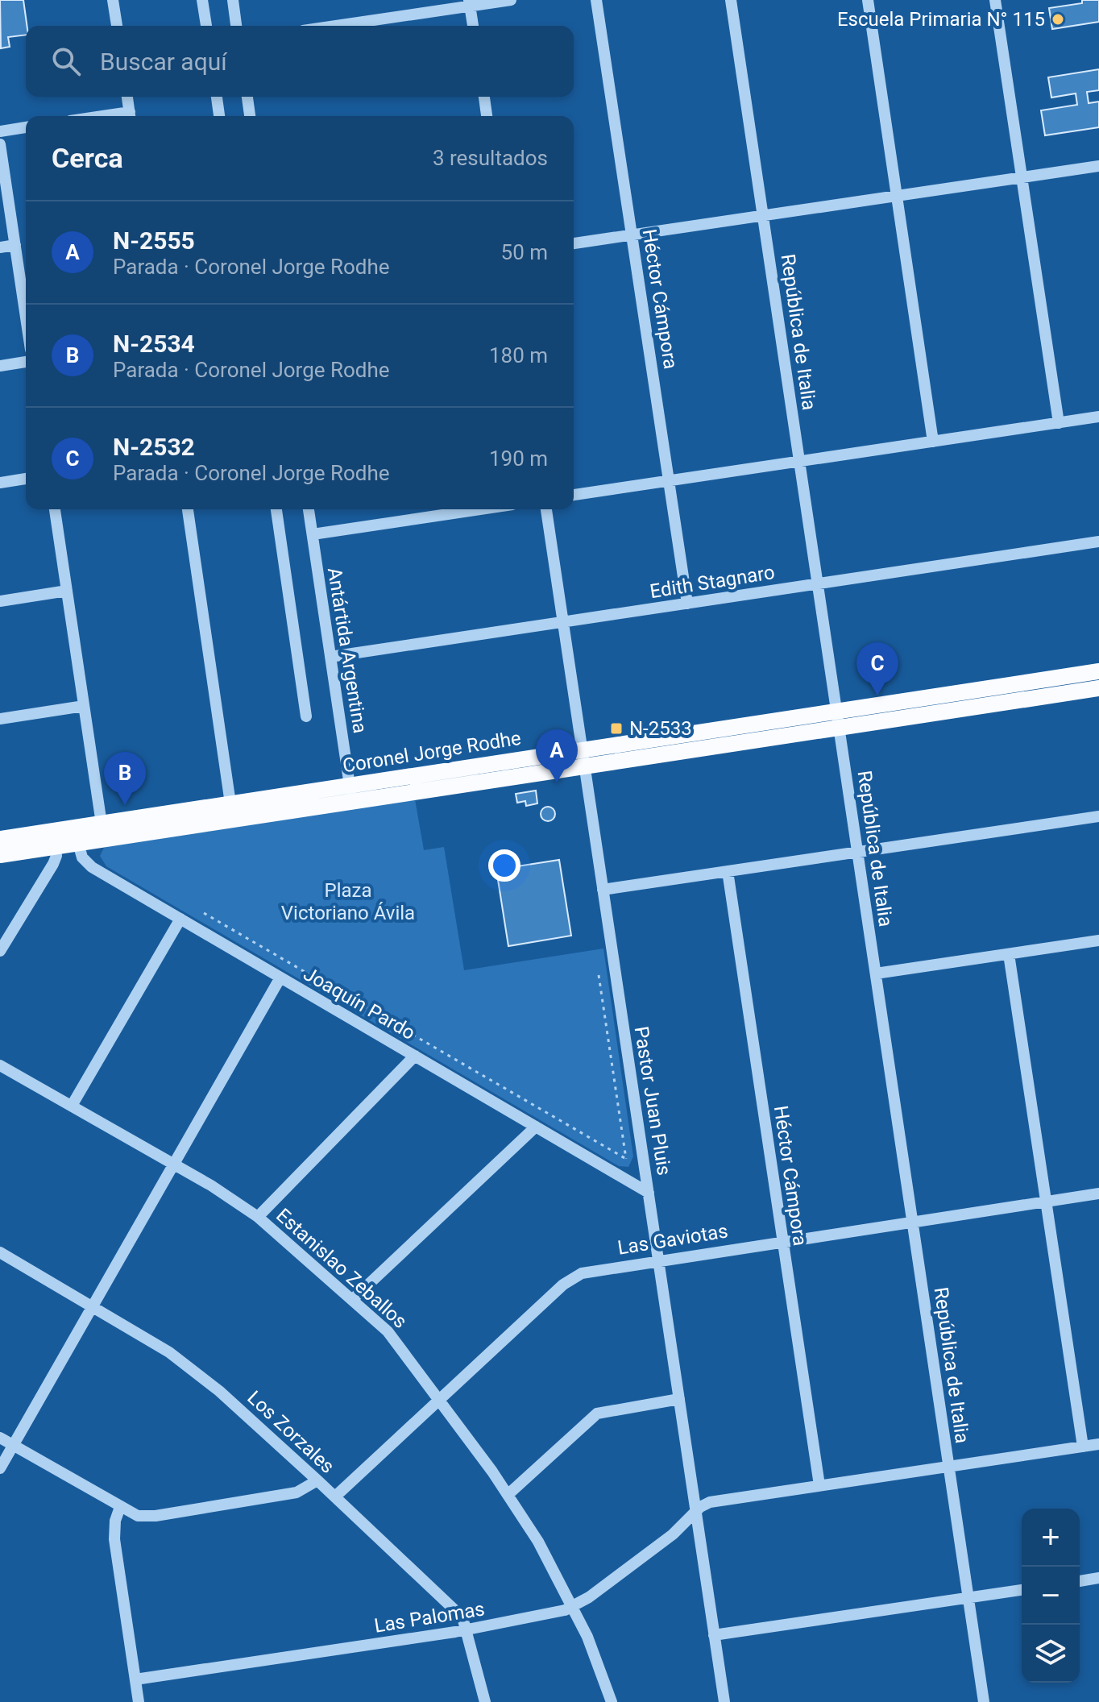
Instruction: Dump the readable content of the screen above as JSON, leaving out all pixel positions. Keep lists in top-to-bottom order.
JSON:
{
  "streets": {
    "main road": ["Coronel Jorge Rodhe"],
    "street": [
      "Héctor Cámpora",
      "República de Italia",
      "Edith Stagnaro",
      "Antártida Argentina",
      "Joaquín Pardo",
      "Pastor Juan Pluis",
      "Las Gaviotas",
      "Estanislao Zeballos",
      "Los Zorzales",
      "Las Palomas"
    ]
  },
  "crossings": [
    ["Héctor Cámpora", "Edith Stagnaro"],
    ["Héctor Cámpora", "Las Gaviotas"],
    ["República de Italia", "Edith Stagnaro"],
    ["República de Italia", "Coronel Jorge Rodhe"],
    ["República de Italia", "Las Gaviotas"],
    ["Edith Stagnaro", "Antártida Argentina"],
    ["Edith Stagnaro", "Pastor Juan Pluis"],
    ["Antártida Argentina", "Coronel Jorge Rodhe"],
    ["Coronel Jorge Rodhe", "Joaquín Pardo"],
    ["Coronel Jorge Rodhe", "Pastor Juan Pluis"],
    ["Joaquín Pardo", "Pastor Juan Pluis"],
    ["Pastor Juan Pluis", "Las Gaviotas"],
    ["Pastor Juan Pluis", "Las Palomas"],
    ["Las Gaviotas", "Estanislao Zeballos"],
    ["Las Gaviotas", "Los Zorzales"],
    ["Estanislao Zeballos", "Las Palomas"],
    ["Los Zorzales", "Las Palomas"]
  ],
  "parks": ["Plaza Victoriano Ávila"],
  "places": {
    "other": ["Escuela Primaria N° 115"],
    "transit": ["N-2533"]
  },
  "page": {
    "search": "Buscar aquí",
    "heading": ["Cerca", "3 resultados"],
    "list": [
      {
        "mark": "A",
        "name": "N-2555",
        "note": "Parada · Coronel Jorge Rodhe",
        "value": "50 m"
      },
      {
        "mark": "B",
        "name": "N-2534",
        "note": "Parada · Coronel Jorge Rodhe",
        "value": "180 m"
      },
      {
        "mark": "C",
        "name": "N-2532",
        "note": "Parada · Coronel Jorge Rodhe",
        "value": "190 m"
      }
    ],
    "pins": ["C", "A", "B"],
    "map_buttons": ["+", "−"]
  }
}
